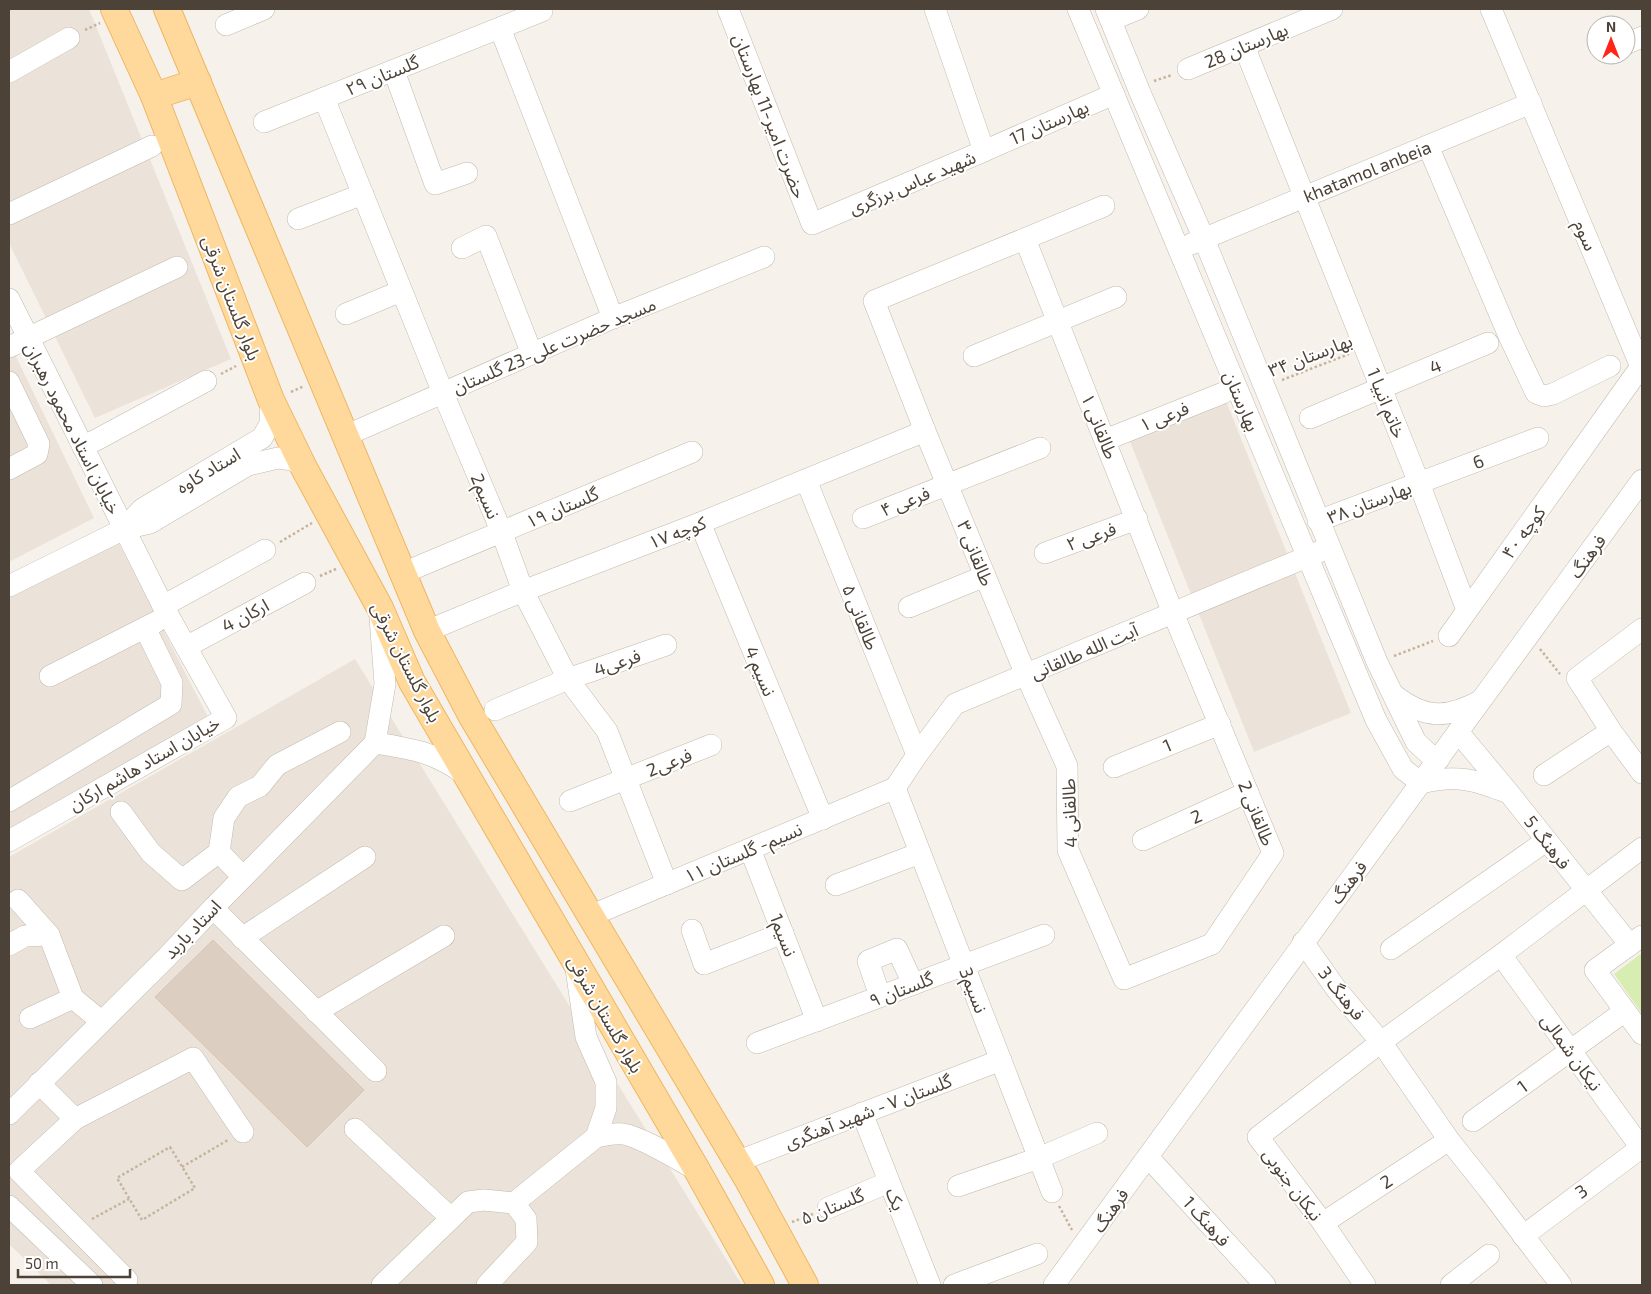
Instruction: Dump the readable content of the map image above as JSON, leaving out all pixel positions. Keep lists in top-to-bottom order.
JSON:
{
  "streets": {
    "main road": ["بلوار گلستان شرقی"],
    "street": [
      "بهارستان 28",
      "گلستان ۲۹",
      "حضرت امیر-11 بهارستان",
      "بهارستان 17",
      "khatamol anbeia",
      "شهید عباس برزگری",
      "سوم",
      "مسجد حضرت علی-23 گلستان",
      "4",
      "بهارستان",
      "خاتم انبیا 1",
      "فرعی ۱",
      "طالقانی ۱",
      "خیابان استاد محمود رهبران",
      "6",
      "استاد کاوه",
      "نسیم2",
      "فرعی ۴",
      "بهارستان ۳۸",
      "گلستان ۱۹",
      "کوچه ۱۷",
      "کوچه ۴۰",
      "فرعی ۲",
      "طالقانی ۳",
      "فرهنگ",
      "ارکان 4",
      "طالقانی ۵",
      "آیت الله طالقانی",
      "فرعی4",
      "نسیم 4",
      "1",
      "فرعی2",
      "خیابان استاد هاشم ارکان",
      "طالقانی 4",
      "طالقانی 2",
      "2",
      "فرهنگ 5",
      "نسیم- گلستان ۱۱",
      "استاد باربد",
      "نسیم1",
      "گلستان ۹",
      "نسیم3",
      "فرهنگ 3",
      "نیکان شمالی",
      "گلستان ۷ - شهید آهنگری",
      "نیکان جنوبی",
      "3",
      "یک",
      "گلستان ۵",
      "فرهنگ 1"
    ],
    "path": ["بهارستان ۳۴"]
  },
  "crossings": [
    ["بهارستان 28", "خاتم انبیا 1"],
    ["گلستان ۲۹", "نسیم2"],
    ["حضرت امیر-11 بهارستان", "شهید عباس برزگری"],
    ["بهارستان 17", "شهید عباس برزگری"],
    ["بهارستان 17", "بهارستان"],
    ["khatamol anbeia", "سوم"],
    ["khatamol anbeia", "بهارستان"],
    ["khatamol anbeia", "خاتم انبیا 1"],
    ["سوم", "کوچه ۴۰"],
    ["بلوار گلستان شرقی", "مسجد حضرت علی-23 گلستان"],
    ["بلوار گلستان شرقی", "استاد کاوه"],
    ["بلوار گلستان شرقی", "گلستان ۱۹"],
    ["بلوار گلستان شرقی", "کوچه ۱۷"],
    ["بلوار گلستان شرقی", "نسیم- گلستان ۱۱"],
    ["بلوار گلستان شرقی", "گلستان ۷ - شهید آهنگری"],
    ["بلوار گلستان شرقی", "گلستان ۵"],
    ["مسجد حضرت علی-23 گلستان", "نسیم2"],
    ["بهارستان ۳۴", "بهارستان"],
    ["بهارستان ۳۴", "خاتم انبیا 1"],
    ["4", "خاتم انبیا 1"],
    ["بهارستان", "بهارستان ۳۸"],
    ["بهارستان", "فرهنگ"],
    ["بهارستان", "آیت الله طالقانی"],
    ["خاتم انبیا 1", "6"],
    ["خاتم انبیا 1", "بهارستان ۳۸"],
    ["خاتم انبیا 1", "کوچه ۴۰"],
    ["فرعی ۱", "طالقانی ۱"],
    ["طالقانی ۱", "فرعی ۲"],
    ["طالقانی ۱", "طالقانی ۳"],
    ["طالقانی ۱", "آیت الله طالقانی"],
    ["طالقانی ۱", "طالقانی 2"],
    ["خیابان استاد محمود رهبران", "استاد کاوه"],
    ["خیابان استاد محمود رهبران", "خیابان استاد هاشم ارکان"],
    ["6", "بهارستان ۳۸"],
    ["استاد کاوه", "خیابان استاد هاشم ارکان"],
    ["نسیم2", "گلستان ۱۹"],
    ["نسیم2", "کوچه ۱۷"],
    ["نسیم2", "فرعی4"],
    ["نسیم2", "فرعی2"],
    ["نسیم2", "نسیم- گلستان ۱۱"],
    ["فرعی ۴", "طالقانی ۳"],
    ["کوچه ۱۷", "طالقانی ۳"],
    ["کوچه ۱۷", "طالقانی ۵"],
    ["کوچه ۱۷", "نسیم 4"],
    ["طالقانی ۳", "آیت الله طالقانی"],
    ["طالقانی ۳", "طالقانی 4"],
    ["فرهنگ", "فرهنگ 5"],
    ["فرهنگ", "فرهنگ 3"],
    ["فرهنگ", "فرهنگ 1"],
    ["ارکان 4", "خیابان استاد هاشم ارکان"],
    ["طالقانی ۵", "آیت الله طالقانی"],
    ["آیت الله طالقانی", "طالقانی 4"],
    ["آیت الله طالقانی", "طالقانی 2"],
    ["آیت الله طالقانی", "نسیم- گلستان ۱۱"],
    ["آیت الله طالقانی", "نسیم3"],
    ["نسیم 4", "نسیم- گلستان ۱۱"],
    ["1", "طالقانی 2"],
    ["1", "نیکان شمالی"],
    ["طالقانی 4", "طالقانی 2"],
    ["طالقانی 2", "2"],
    ["2", "فرهنگ 3"],
    ["2", "نیکان جنوبی"],
    ["نسیم- گلستان ۱۱", "نسیم1"],
    ["نسیم- گلستان ۱۱", "نسیم3"],
    ["نسیم1", "گلستان ۹"],
    ["گلستان ۹", "نسیم3"],
    ["نسیم3", "گلستان ۷ - شهید آهنگری"],
    ["فرهنگ 3", "نیکان جنوبی"],
    ["فرهنگ 3", "3"],
    ["نیکان شمالی", "3"],
    ["گلستان ۷ - شهید آهنگری", "یک"],
    ["یک", "گلستان ۵"]
  ],
  "scale_bar": "50 m",
  "north": "top"
}
